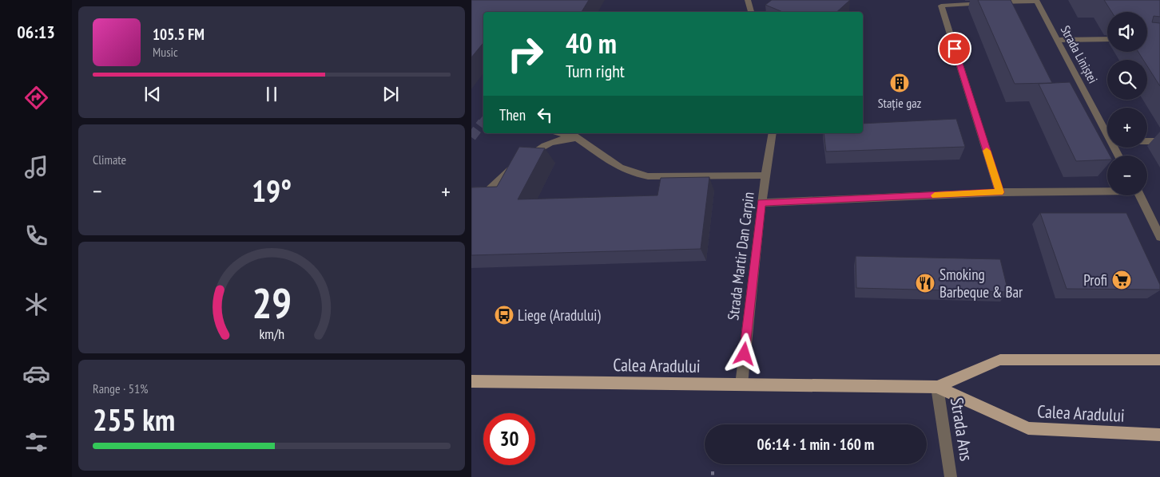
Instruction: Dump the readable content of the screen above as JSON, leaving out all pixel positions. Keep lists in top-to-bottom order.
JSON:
{
  "streets": {
    "main road": ["Calea Aradului"],
    "street": ["Strada Liniștei", "Strada Martir Dan Carpin", "Strada Ans"]
  },
  "crossings": [
    ["Strada Martir Dan Carpin", "Calea Aradului"],
    ["Calea Aradului", "Strada Ans"]
  ],
  "places": {
    "building": ["Stație gaz"],
    "supermarket": ["Profi"],
    "restaurant": ["Smoking Barbeque & Bar"],
    "bus stop": ["Liege (Aradului)"]
  },
  "page": {
    "tabs": "06:13",
    "map_buttons": ["+", "−"],
    "turn": ["40 m", "Turn right"],
    "song": ["105.5 FM", "Music"],
    "then": "Then",
    "tile": [
      "Climate",
      ["Range · 51%", "255 km"]
    ],
    "heat": ["−", "19°", "+"],
    "limit": "30",
    "trip": "06:14 · 1 min · 160 m",
    "gauge": ["29", "km/h"]
  }
}
